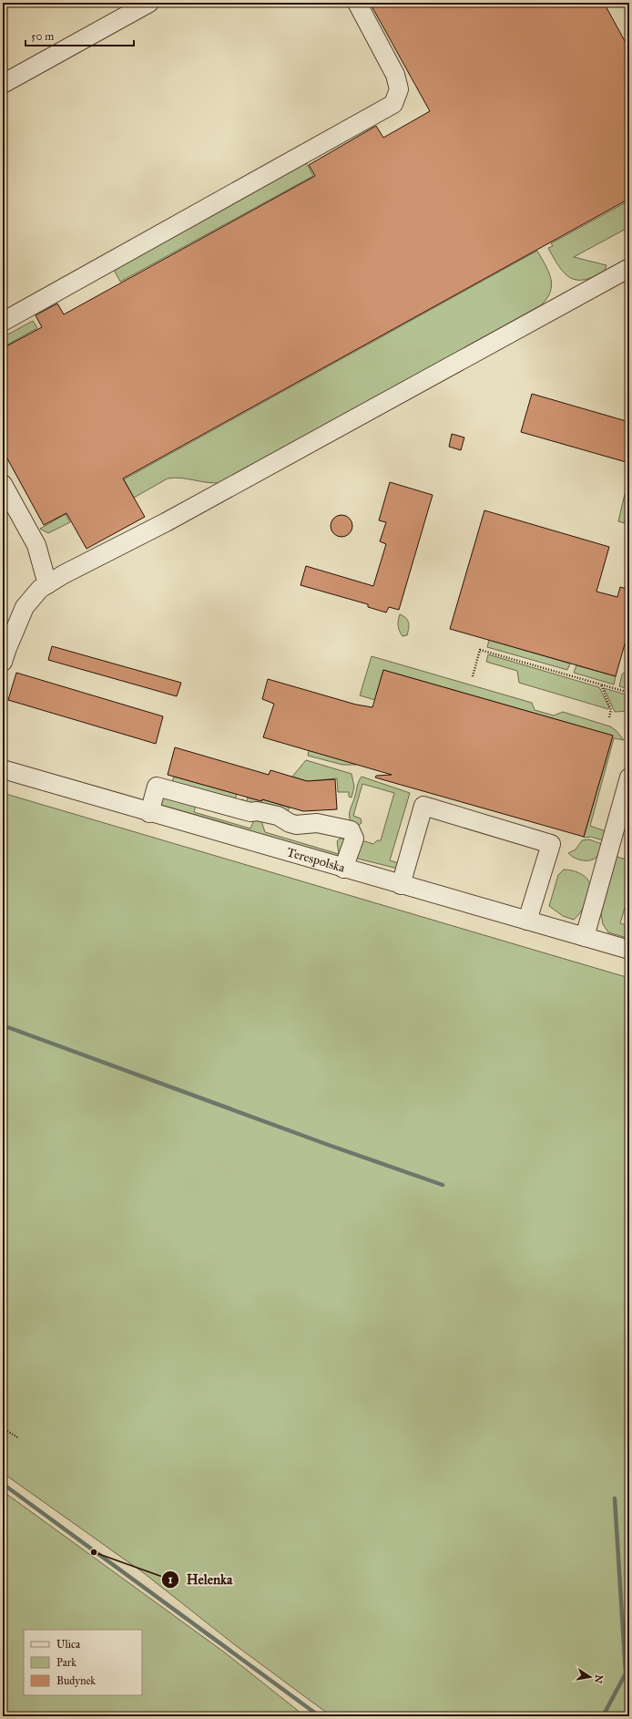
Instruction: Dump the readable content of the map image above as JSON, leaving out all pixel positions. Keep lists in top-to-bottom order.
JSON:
{
  "streets": {
    "street": ["Terespolska"]
  },
  "places": ["Helenka"],
  "legend": ["Ulica", "Park", "Budynek"],
  "scale_bar": "50 m",
  "north": "right"
}
